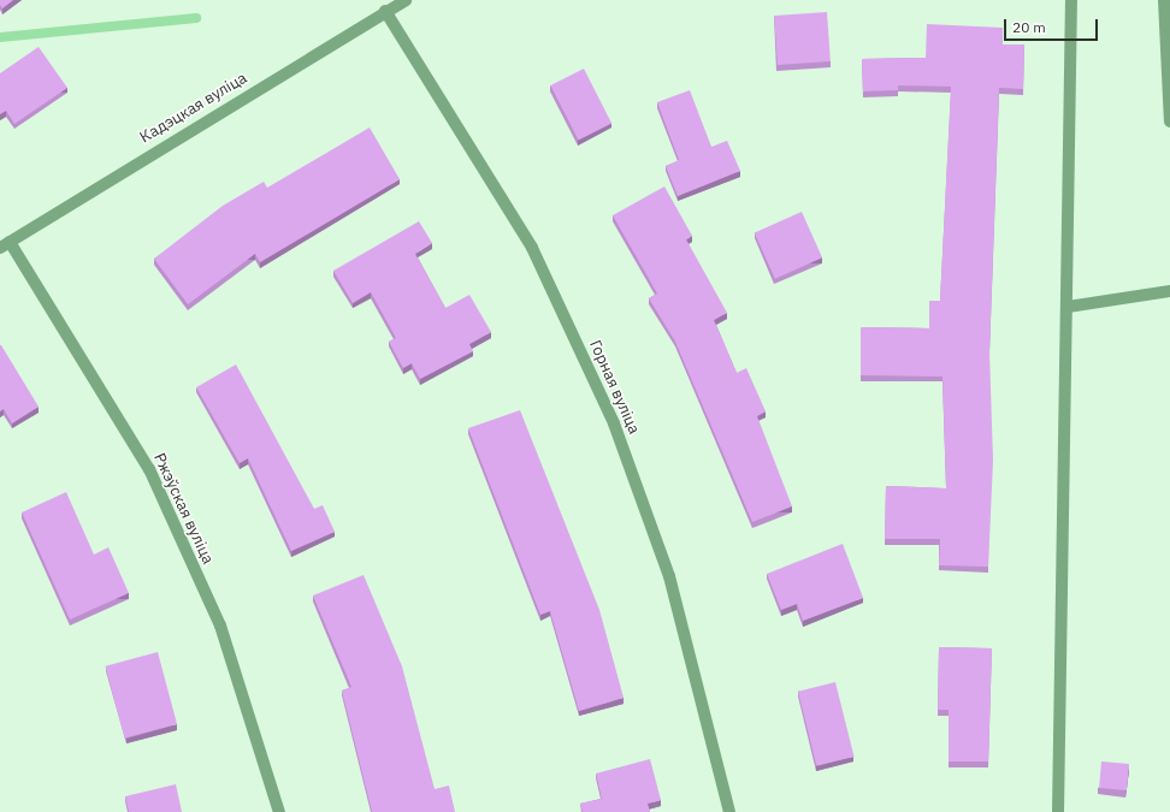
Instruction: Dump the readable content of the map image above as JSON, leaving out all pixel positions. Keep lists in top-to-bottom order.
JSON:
{
  "streets": {
    "street": ["Кадэцкая вуліца", "Горная вуліца", "Ржэўская вуліца"]
  },
  "crossings": [
    ["Кадэцкая вуліца", "Горная вуліца"],
    ["Кадэцкая вуліца", "Ржэўская вуліца"]
  ],
  "scale_bar": "20 m"
}
